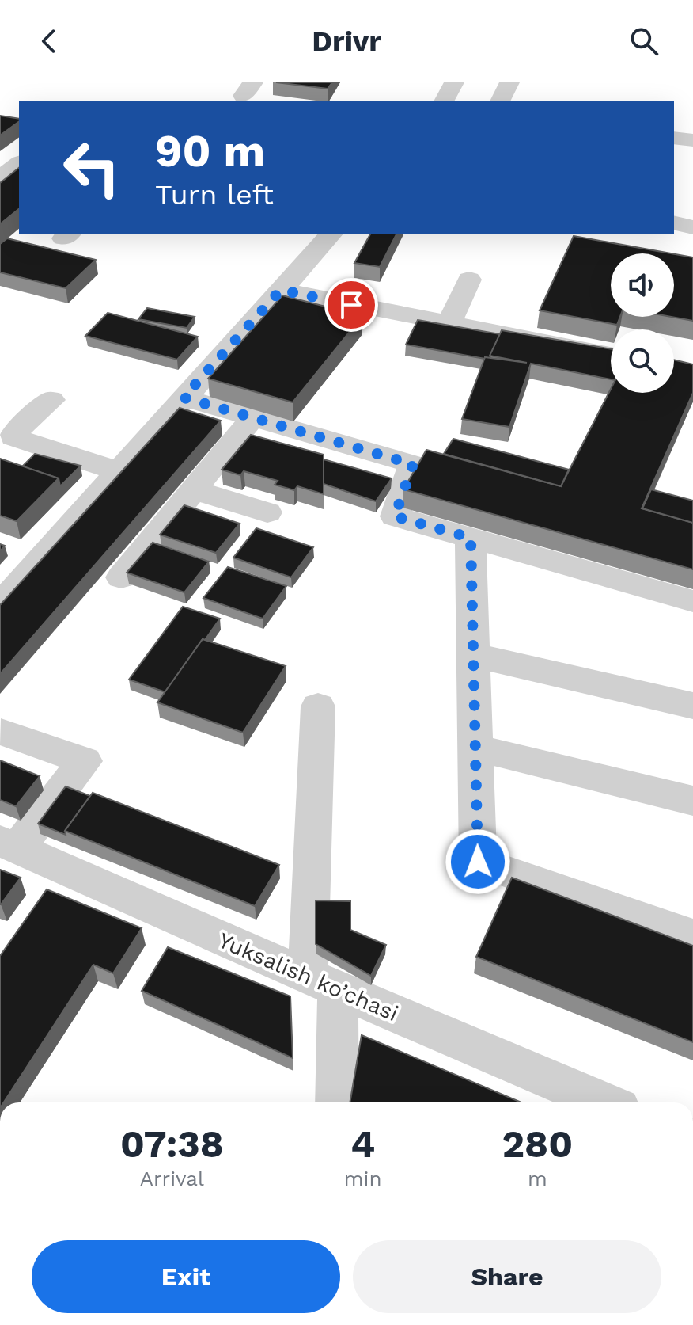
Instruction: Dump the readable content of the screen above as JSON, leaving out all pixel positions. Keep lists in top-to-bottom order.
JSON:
{
  "streets": {
    "street": ["Yuksalish ko’chasi"]
  },
  "page": {
    "header": "Drivr",
    "turn": ["90 m", "Turn left"],
    "eta": [
      "07:38",
      "Arrival",
      "4",
      "min",
      "280",
      "m"
    ],
    "buttons": ["Exit", "Share"]
  }
}
